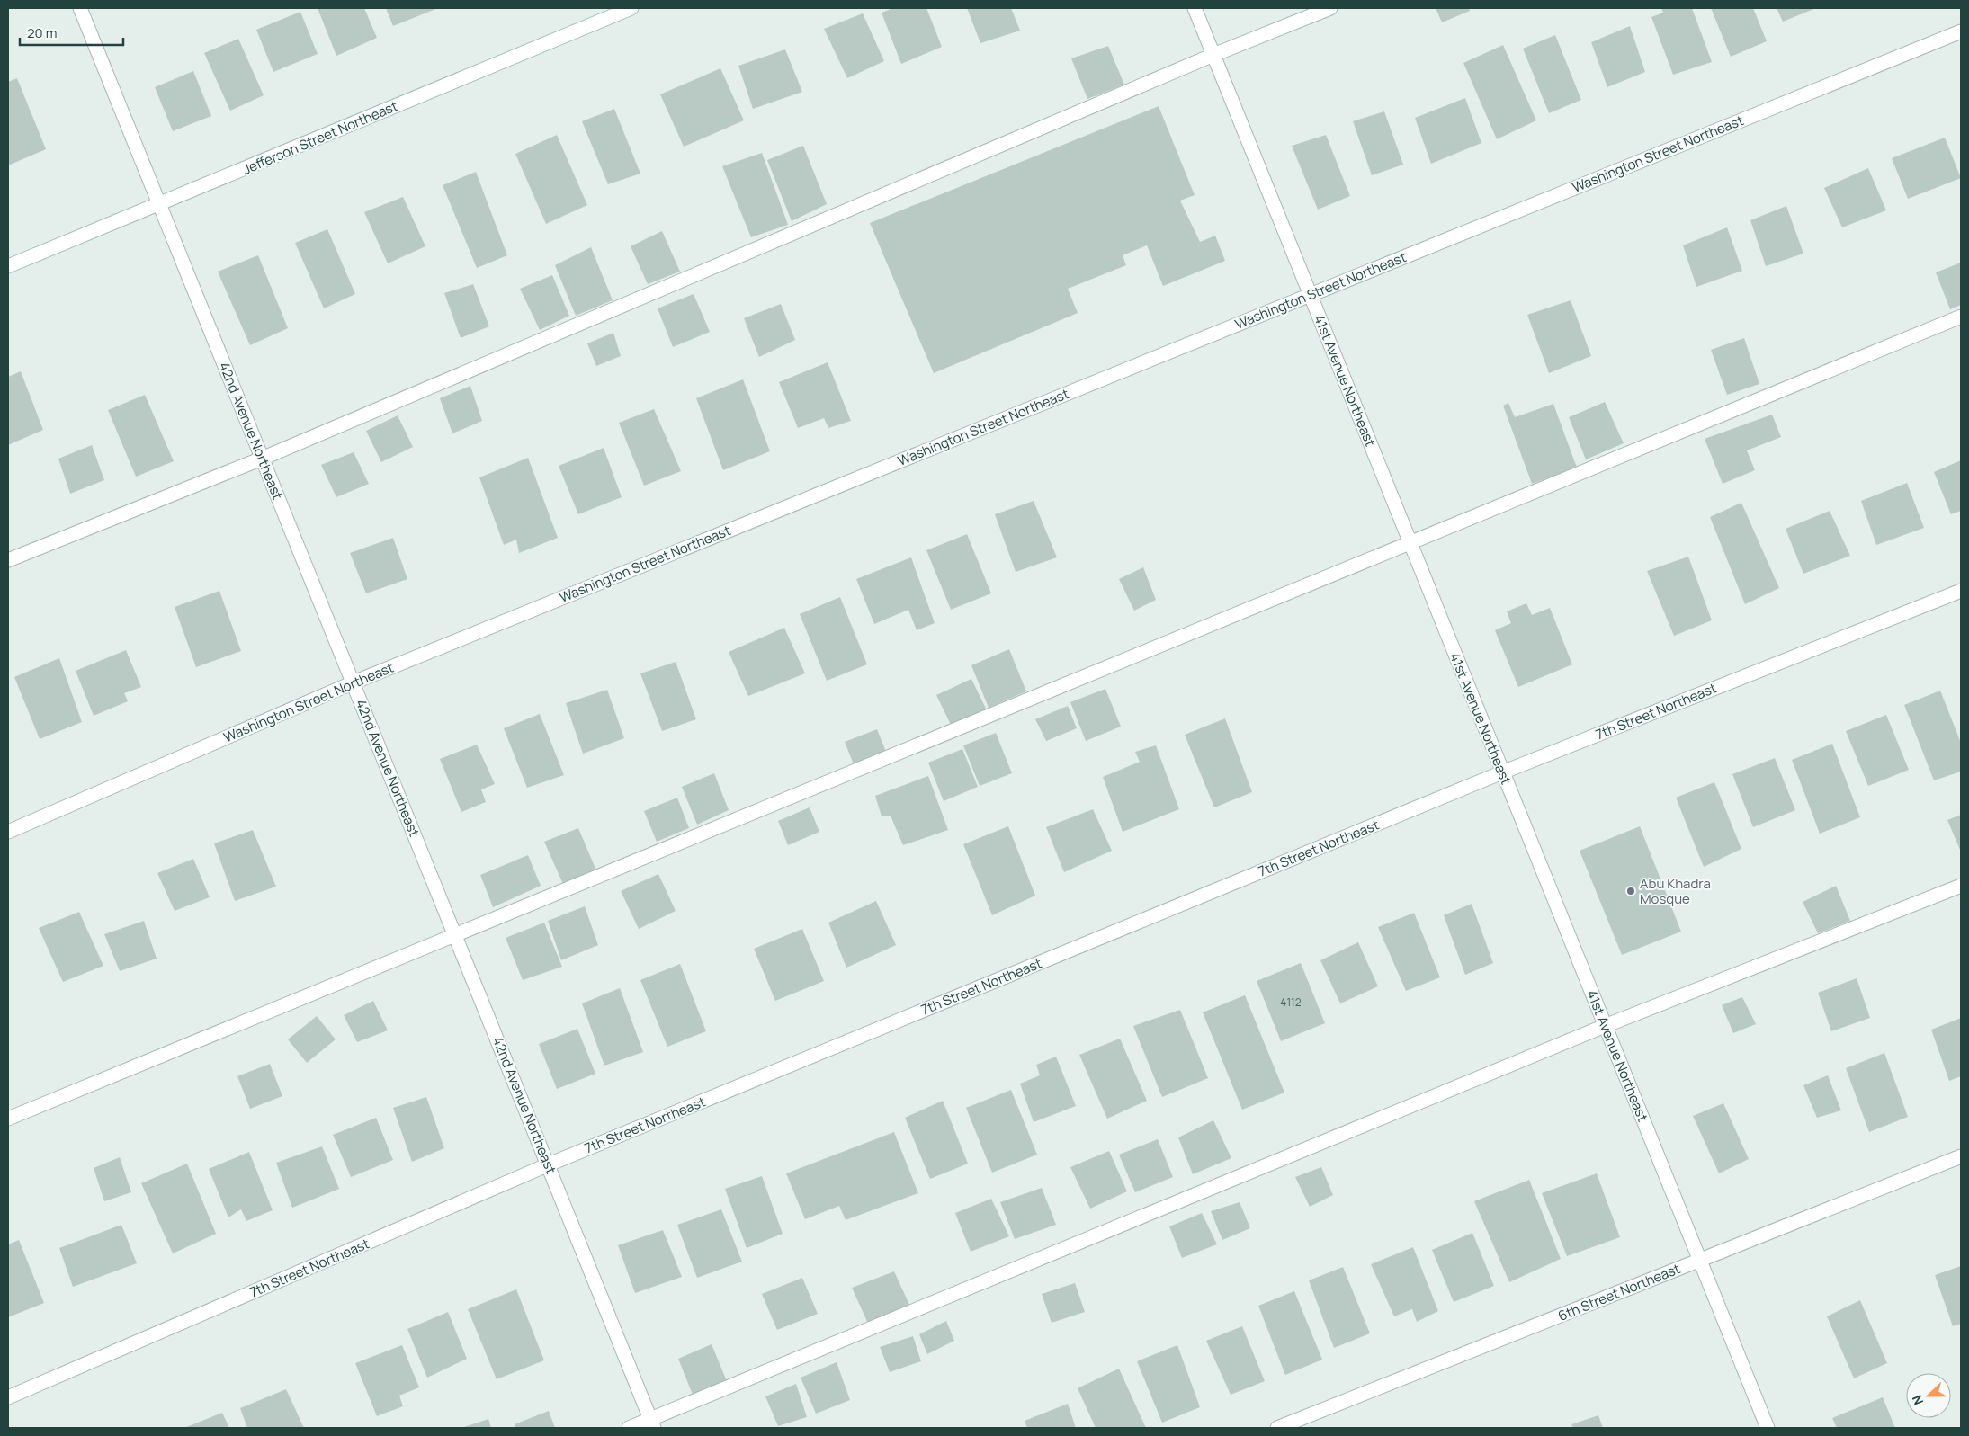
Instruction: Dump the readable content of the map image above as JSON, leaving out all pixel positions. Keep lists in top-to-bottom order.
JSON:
{
  "streets": {
    "street": [
      "Jefferson Street Northeast",
      "Washington Street Northeast",
      "41st Avenue Northeast",
      "42nd Avenue Northeast",
      "7th Street Northeast",
      "6th Street Northeast"
    ]
  },
  "crossings": [
    ["Jefferson Street Northeast", "42nd Avenue Northeast"],
    ["Washington Street Northeast", "41st Avenue Northeast"],
    ["Washington Street Northeast", "42nd Avenue Northeast"],
    ["41st Avenue Northeast", "7th Street Northeast"],
    ["41st Avenue Northeast", "6th Street Northeast"],
    ["42nd Avenue Northeast", "7th Street Northeast"]
  ],
  "places": ["Abu Khadra Mosque"],
  "house_numbers": ["4112"],
  "scale_bar": "20 m",
  "north": "left"
}
